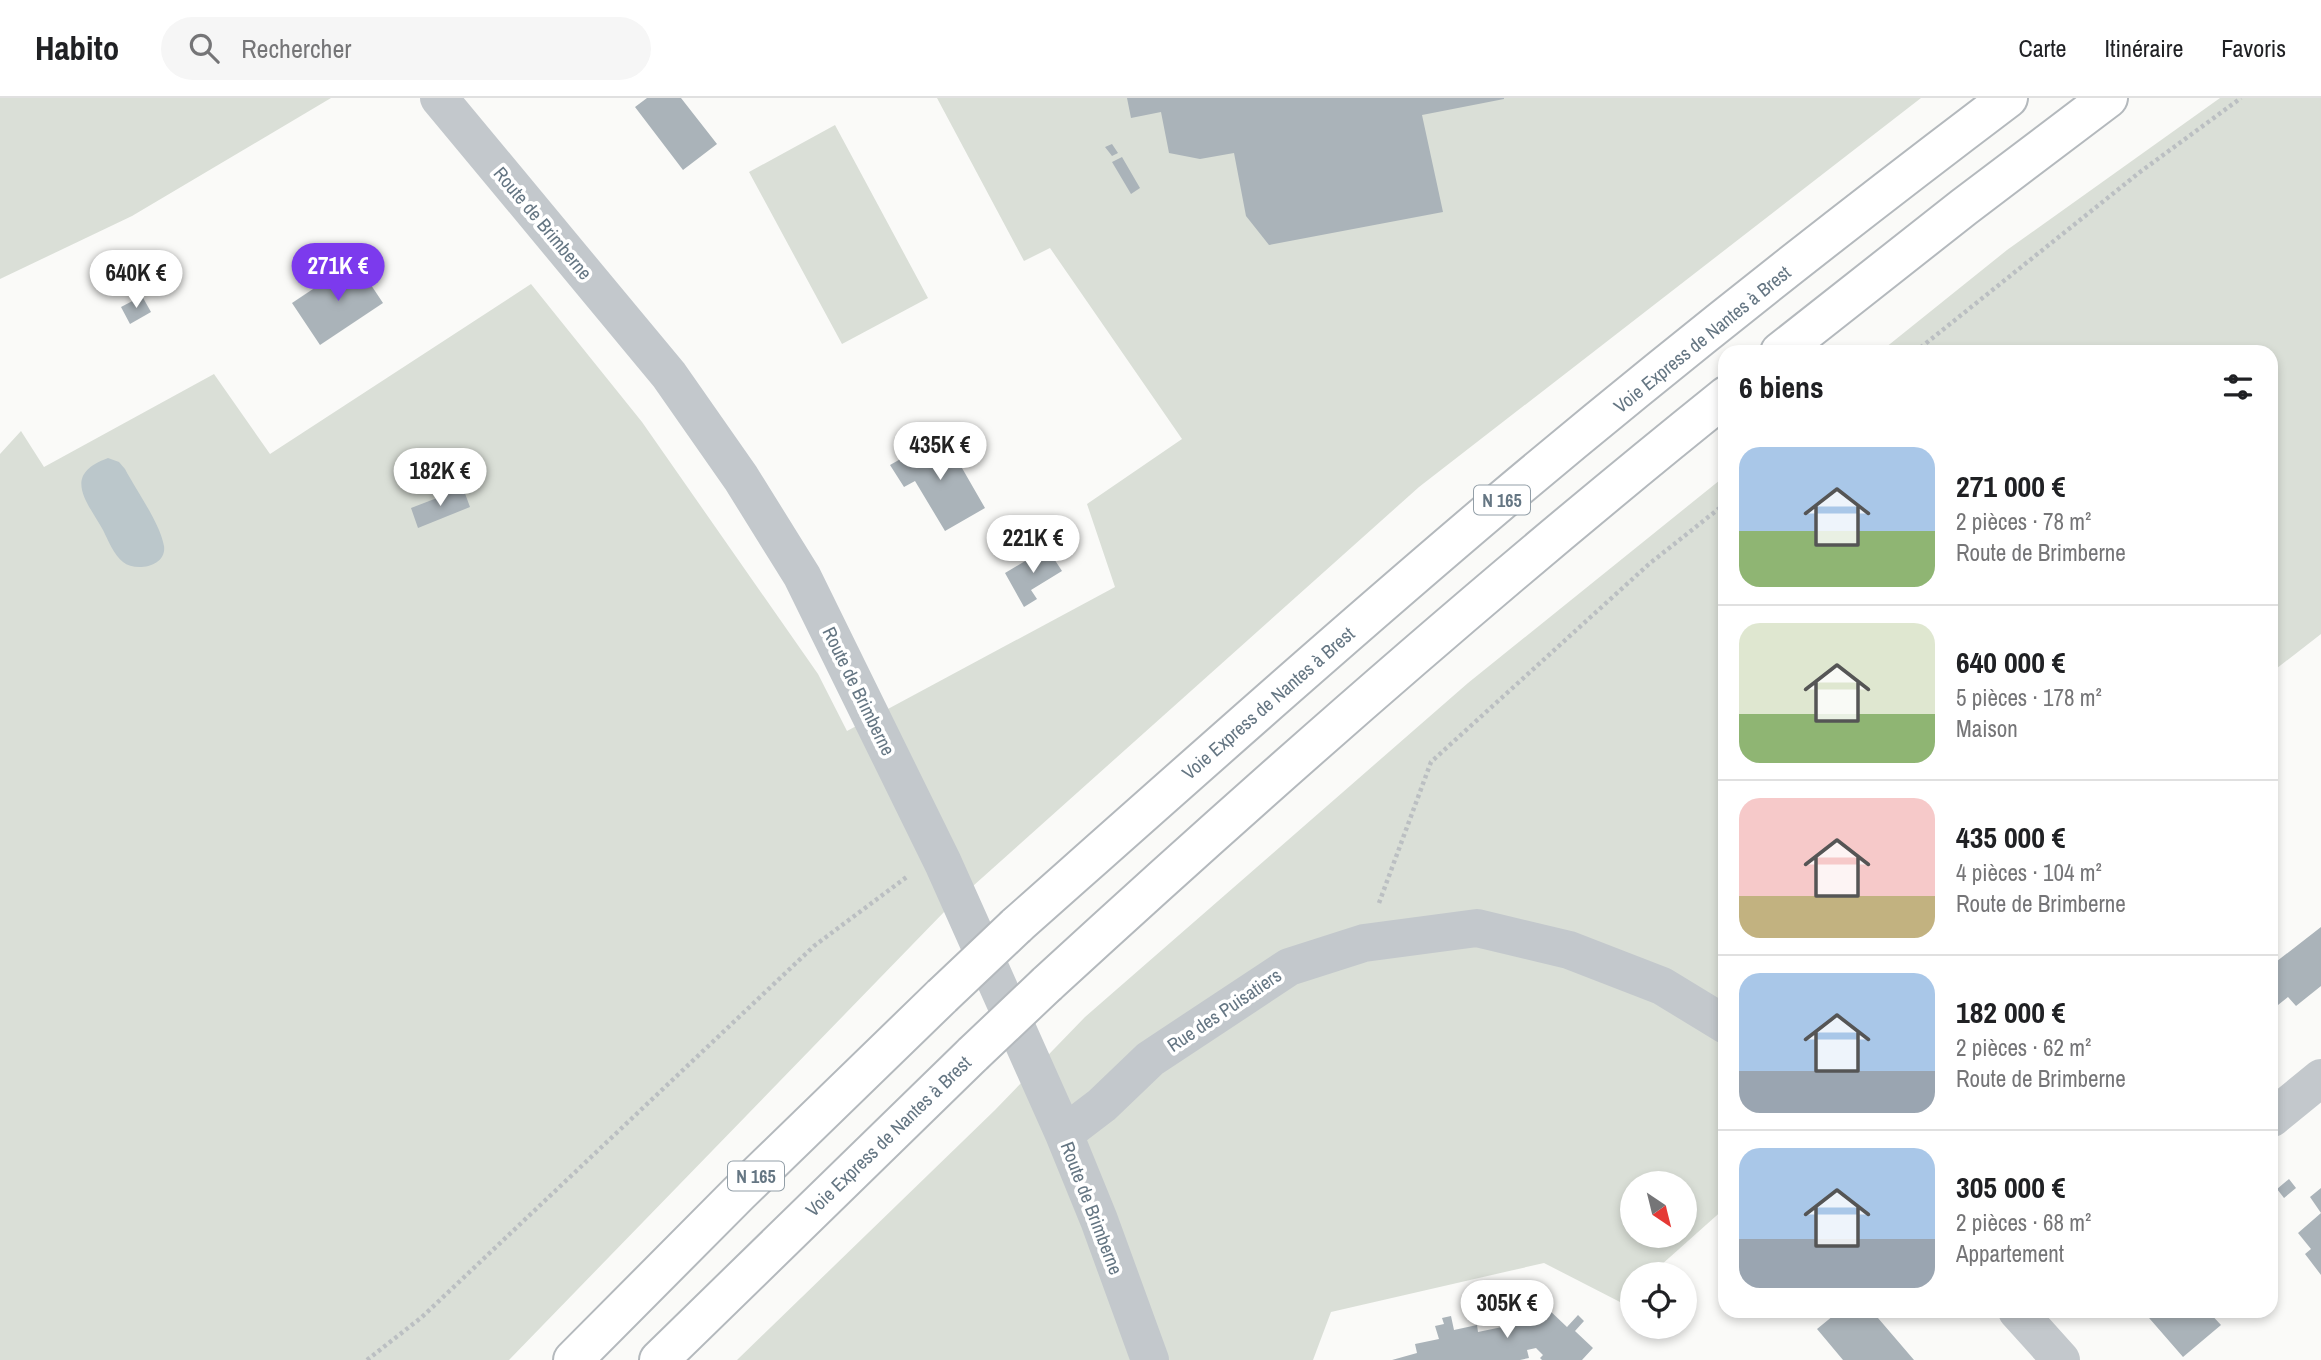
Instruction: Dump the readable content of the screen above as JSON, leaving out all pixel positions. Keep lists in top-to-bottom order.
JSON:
{
  "streets": {
    "highway": ["Voie Express de Nantes à Brest", "N 165"],
    "street": ["Route de Brimberne", "Rue des Puisatiers"]
  },
  "crossings": [
    ["Route de Brimberne", "Rue des Puisatiers"]
  ],
  "north": "bottom right",
  "page": {
    "header": "Habito",
    "search": "Rechercher",
    "nav": ["Carte", "Itinéraire", "Favoris"],
    "price": [
      "271K €",
      "640K €",
      "435K €",
      "182K €",
      "221K €",
      "305K €"
    ],
    "heading": "6 biens",
    "list": [
      {
        "name": "271 000 €",
        "note": "2 pièces · 78 m² · Route de Brimberne"
      },
      {
        "name": "640 000 €",
        "note": "5 pièces · 178 m² · Maison"
      },
      {
        "name": "435 000 €",
        "note": "4 pièces · 104 m² · Route de Brimberne"
      },
      {
        "name": "182 000 €",
        "note": "2 pièces · 62 m² · Route de Brimberne"
      },
      {
        "name": "305 000 €",
        "note": "2 pièces · 68 m² · Appartement"
      }
    ]
  }
}
